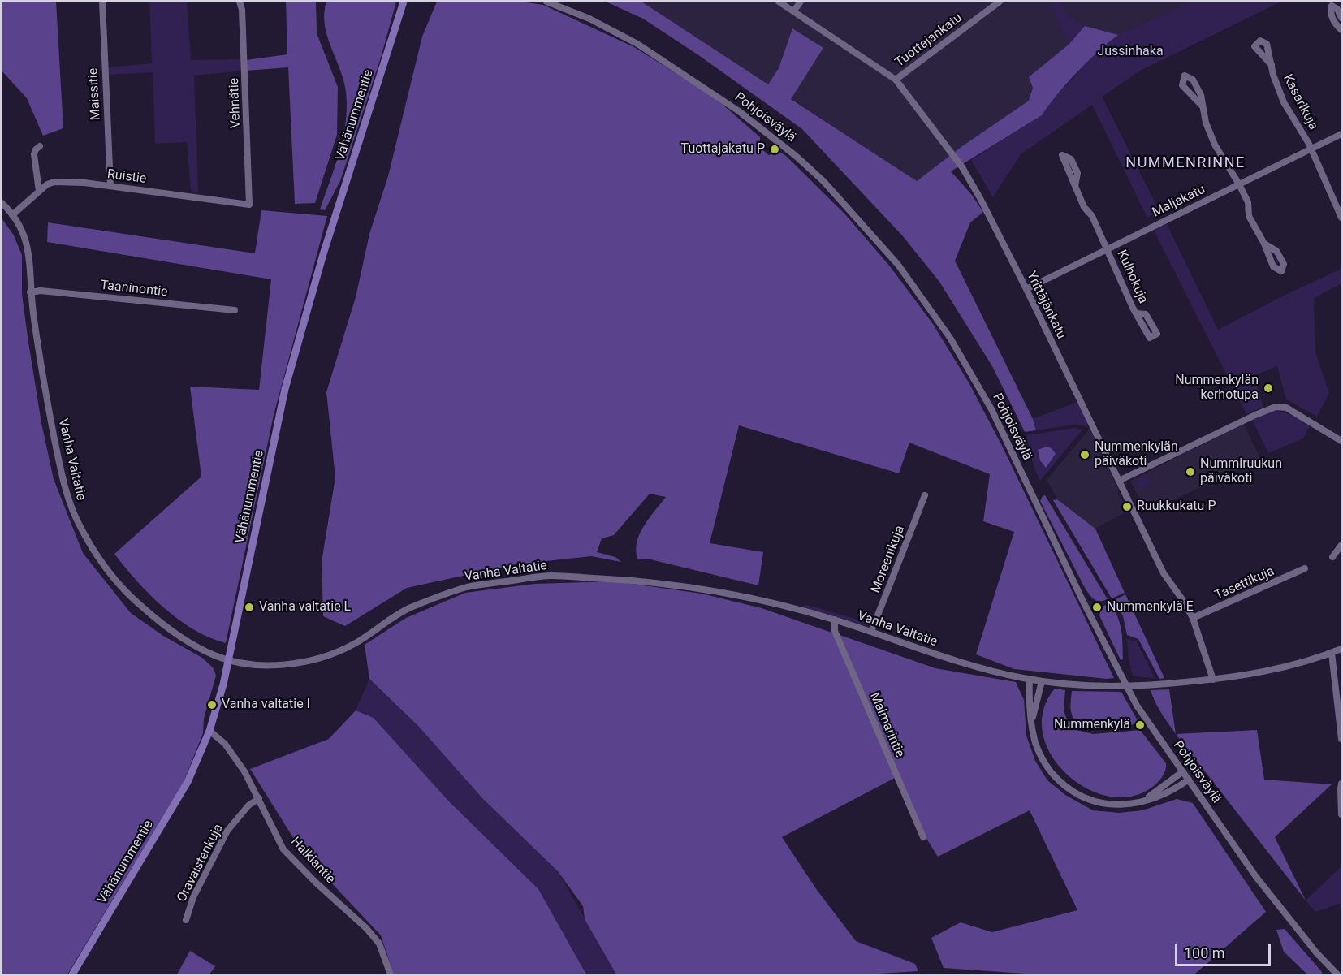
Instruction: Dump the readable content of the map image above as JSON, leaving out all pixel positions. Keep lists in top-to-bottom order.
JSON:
{
  "streets": {
    "main road": ["Vähänummentie"],
    "street": [
      "Tuottajankatu",
      "Maissitie",
      "Kasarikuja",
      "Vehnätie",
      "Pohjoisväylä",
      "Ruistie",
      "Maljakatu",
      "Kulhokuja",
      "Taaninontie",
      "Yrittäjänkatu",
      "Vanha Valtatie",
      "Moreenikuja",
      "Tasettikuja",
      "Malmarintie",
      "Halkiantie",
      "Oravaistenkuja"
    ]
  },
  "crossings": [
    ["Tuottajankatu", "Yrittäjänkatu"],
    ["Maissitie", "Ruistie"],
    ["Kasarikuja", "Maljakatu"],
    ["Vehnätie", "Ruistie"],
    ["Vähänummentie", "Vanha Valtatie"],
    ["Vähänummentie", "Halkiantie"],
    ["Ruistie", "Vanha Valtatie"],
    ["Maljakatu", "Kulhokuja"],
    ["Maljakatu", "Yrittäjänkatu"],
    ["Taaninontie", "Vanha Valtatie"],
    ["Yrittäjänkatu", "Vanha Valtatie"],
    ["Yrittäjänkatu", "Tasettikuja"],
    ["Vanha Valtatie", "Moreenikuja"],
    ["Vanha Valtatie", "Malmarintie"],
    ["Halkiantie", "Oravaistenkuja"]
  ],
  "districts": ["NUMMENRINNE"],
  "parks": ["Jussinhaka"],
  "places": [
    "Tuottajakatu P",
    "Nummenkylän kerhotupa",
    "Nummenkylän päiväkoti",
    "Nummiruukun päiväkoti",
    "Ruukkukatu P",
    "Vanha valtatie L",
    "Nummenkylä E",
    "Vanha valtatie I",
    "Nummenkylä"
  ],
  "scale_bar": "100 m"
}
